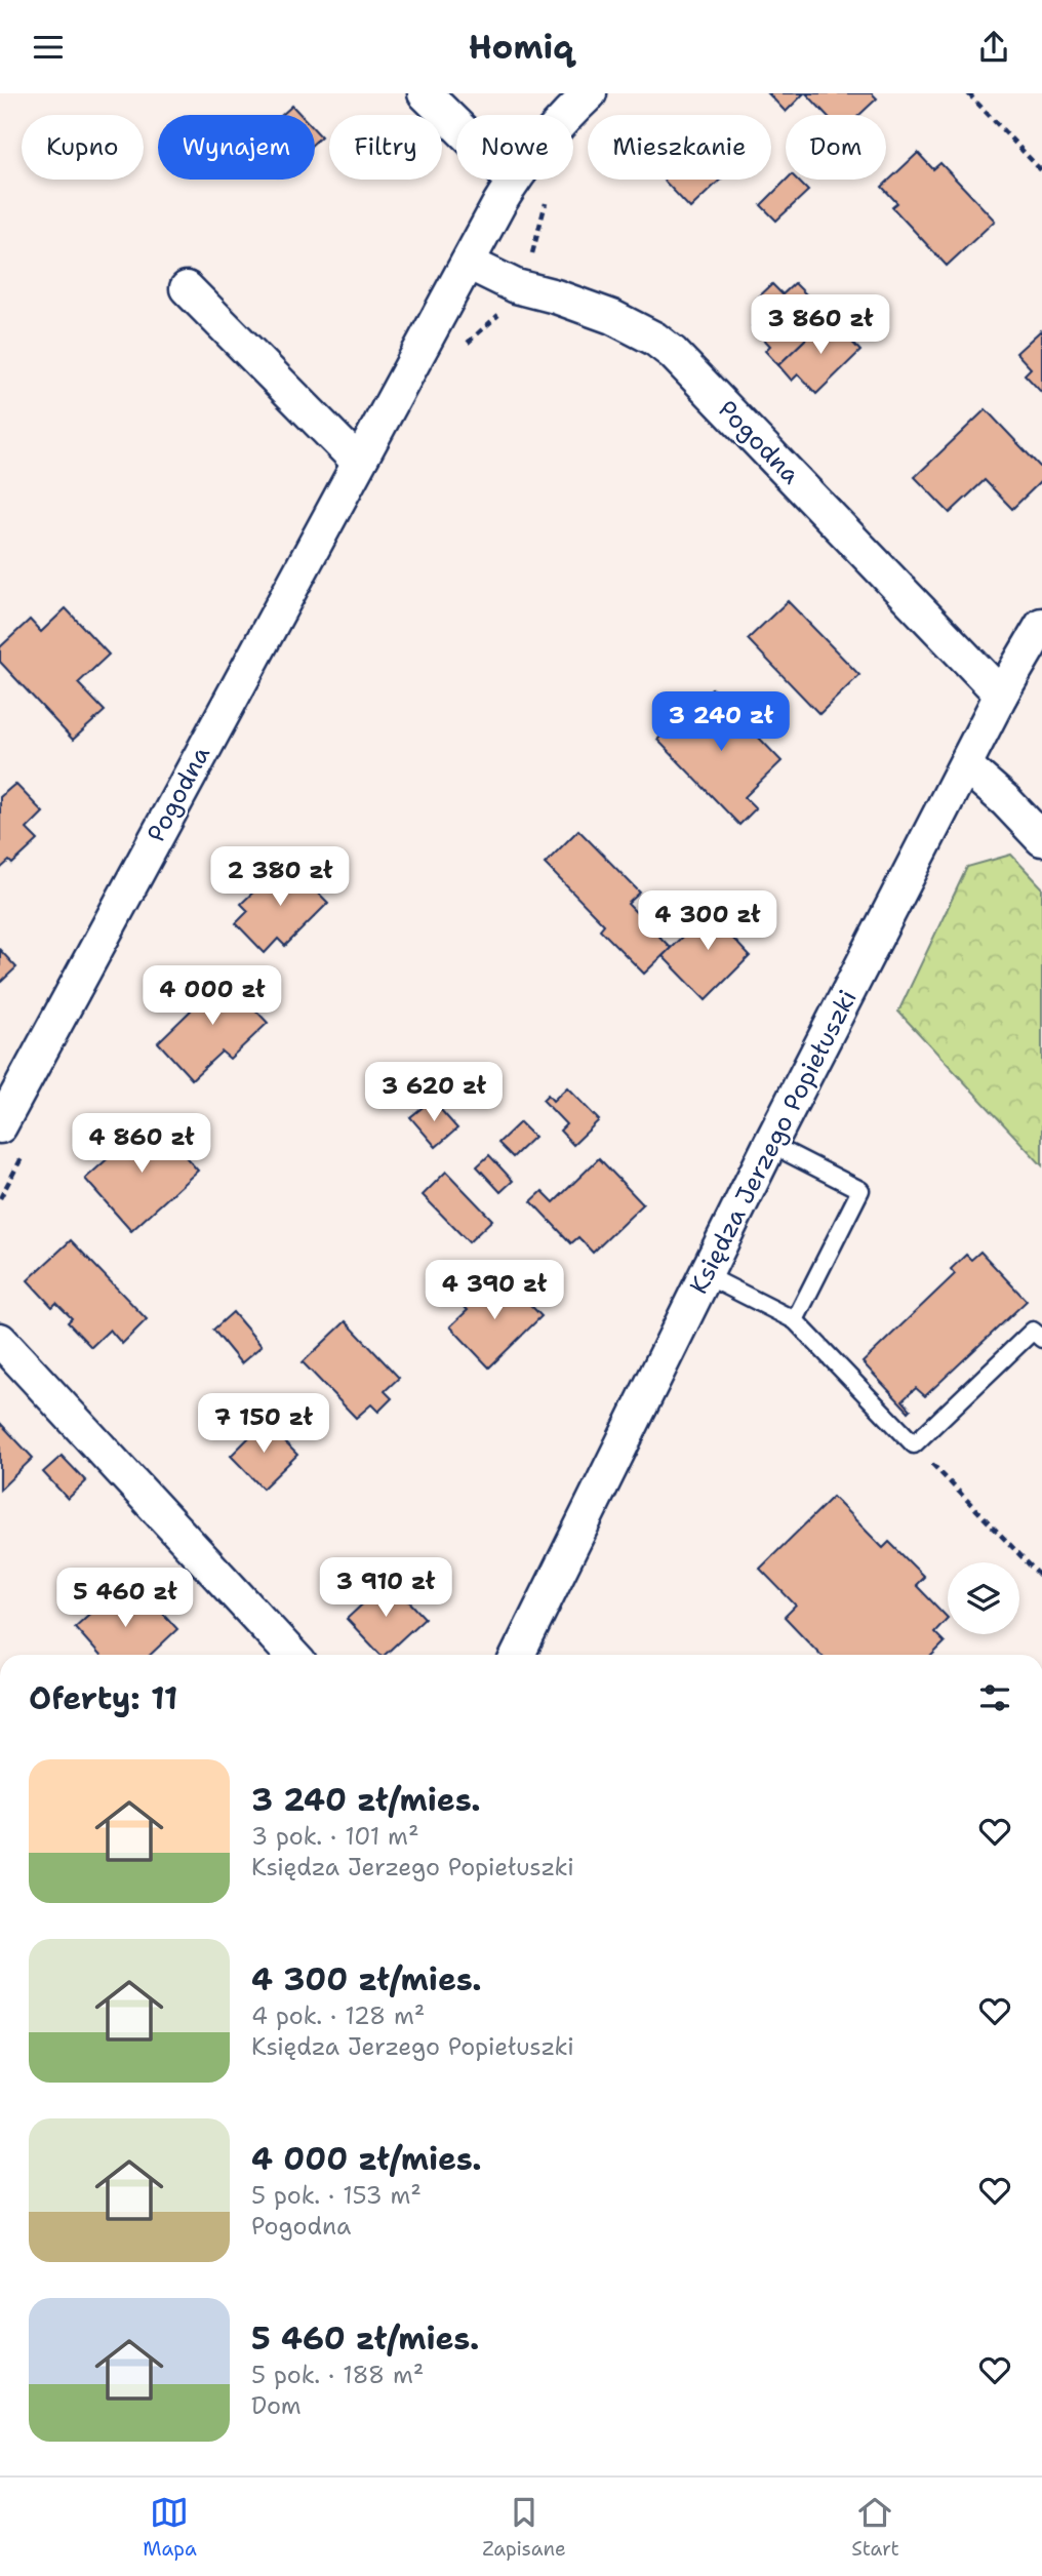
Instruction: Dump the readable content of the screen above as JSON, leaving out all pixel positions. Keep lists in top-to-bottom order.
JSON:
{
  "streets": {
    "street": ["Pogodna", "Księdza Jerzego Popiełuszki"]
  },
  "crossings": [
    ["Pogodna", "Księdza Jerzego Popiełuszki"]
  ],
  "page": {
    "header": "Homiq",
    "chip": [
      "Kupno",
      "Wynajem",
      "Filtry",
      "Nowe",
      "Mieszkanie",
      "Dom"
    ],
    "price": [
      "3 860 zł",
      "3 240 zł",
      "2 380 zł",
      "4 300 zł",
      "4 000 zł",
      "3 620 zł",
      "4 860 zł",
      "4 390 zł",
      "7 150 zł",
      "3 910 zł",
      "5 460 zł"
    ],
    "heading": "Oferty: 11",
    "list": [
      {
        "name": "3 240 zł/mies.",
        "note": "3 pok. · 101 m² · Księdza Jerzego Popiełuszki"
      },
      {
        "name": "4 300 zł/mies.",
        "note": "4 pok. · 128 m² · Księdza Jerzego Popiełuszki"
      },
      {
        "name": "4 000 zł/mies.",
        "note": "5 pok. · 153 m² · Pogodna"
      },
      {
        "name": "5 460 zł/mies.",
        "note": "5 pok. · 188 m² · Dom"
      }
    ],
    "tabs": ["Mapa", "Zapisane", "Start"]
  }
}
